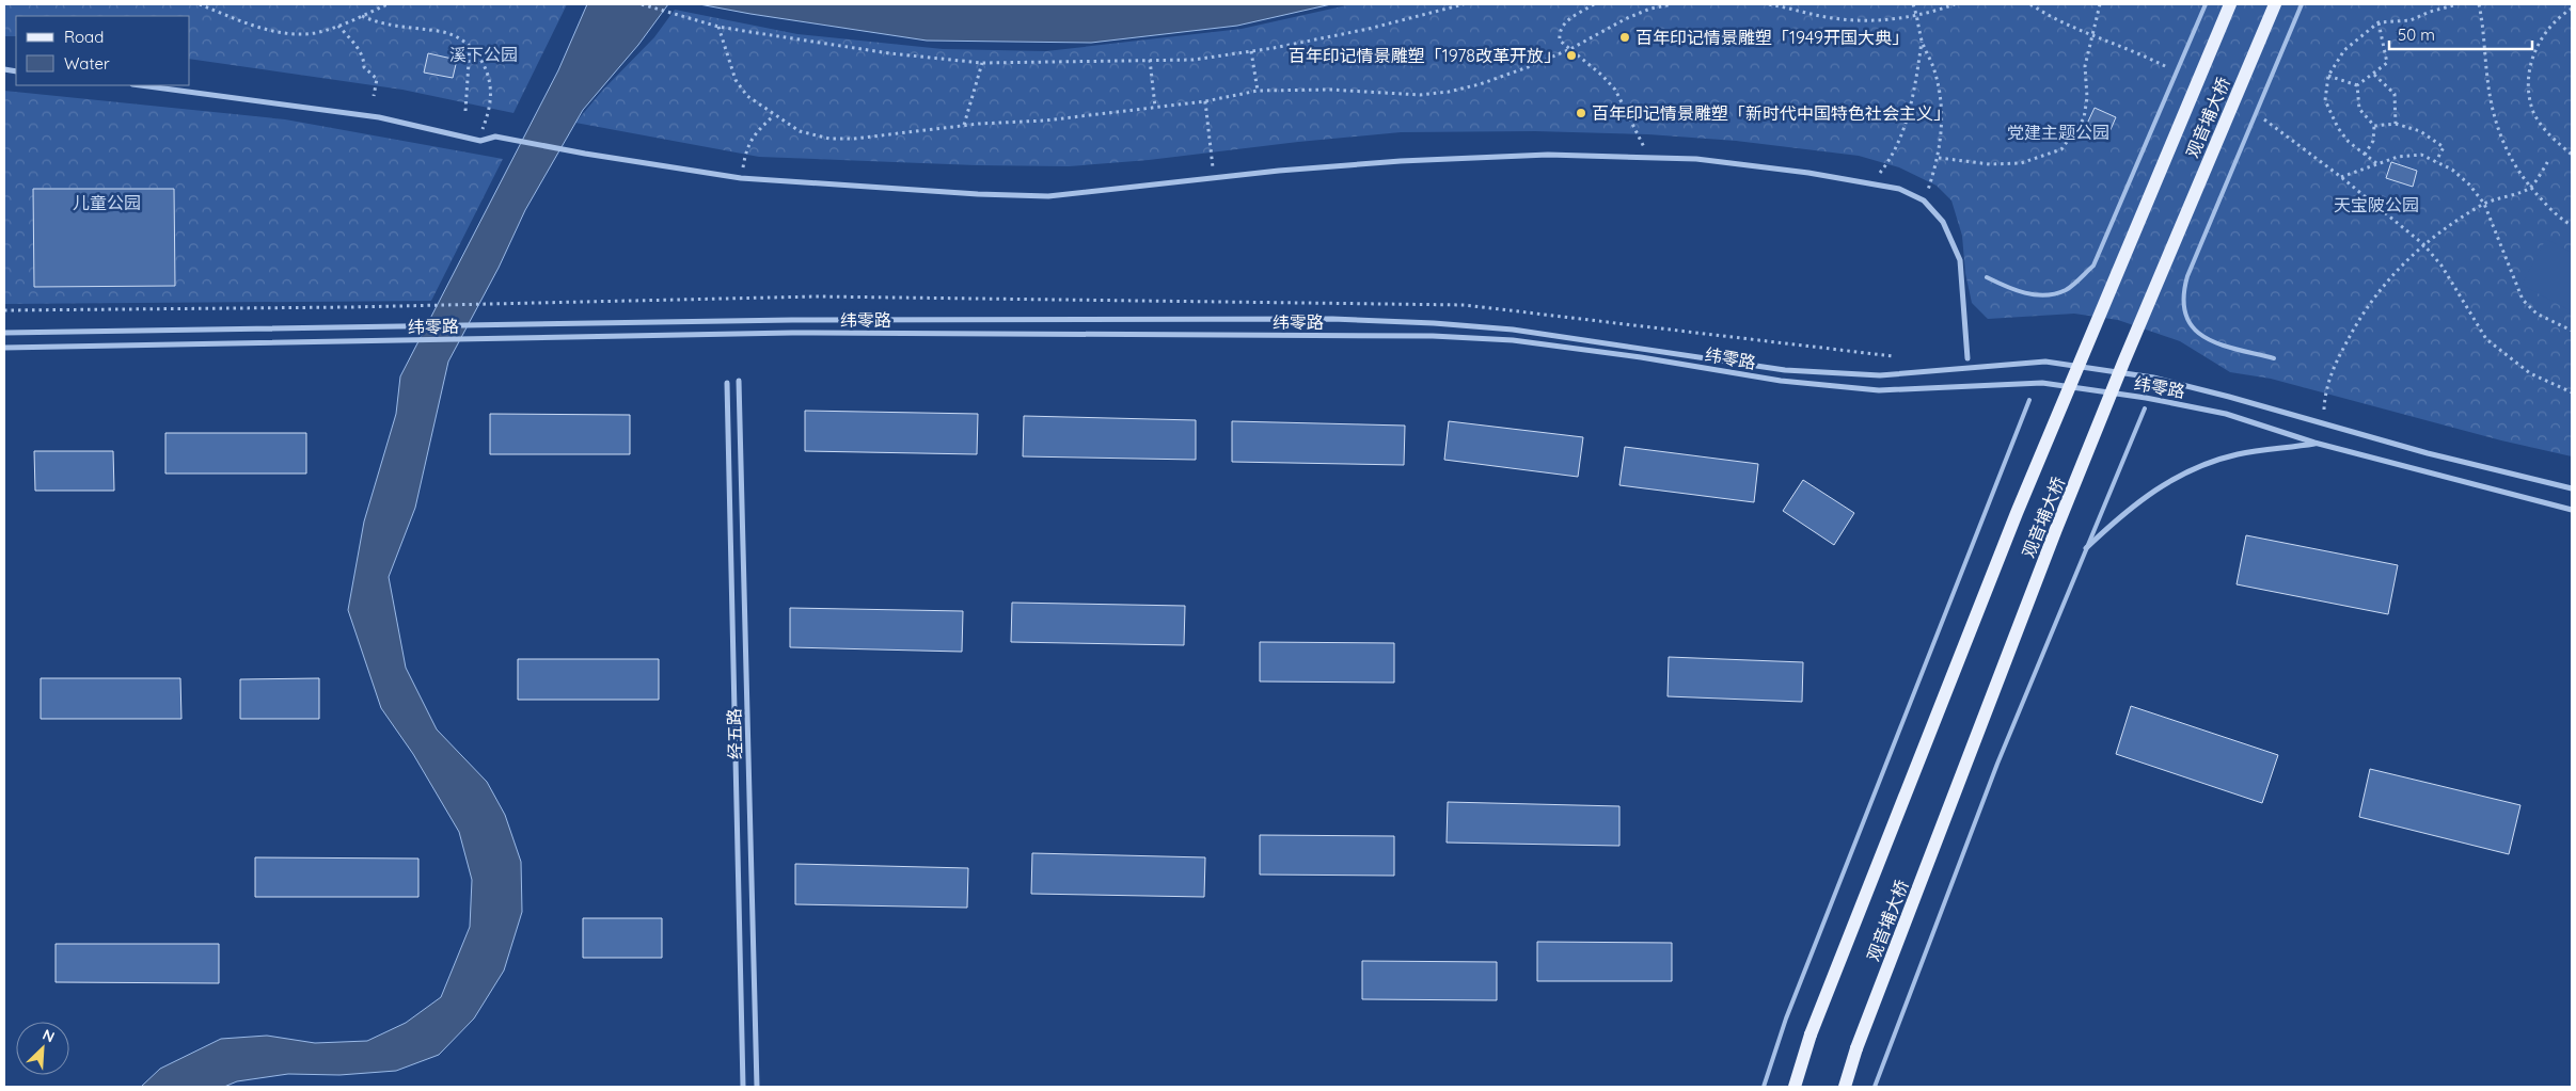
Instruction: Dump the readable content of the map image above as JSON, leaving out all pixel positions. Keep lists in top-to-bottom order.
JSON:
{
  "streets": {
    "main road": ["观音埔大桥"],
    "street": ["纬零路", "经五路"]
  },
  "parks": [
    "溪下公园",
    "党建主题公园",
    "儿童公园",
    "天宝陂公园"
  ],
  "places": ["百年印记情景雕塑「1949开国大典」", "百年印记情景雕塑「1978改革开放」", "百年印记情景雕塑「新时代中国特色社会主义」"],
  "legend": ["Road", "Water"],
  "scale_bar": "50 m",
  "north": "top right"
}
